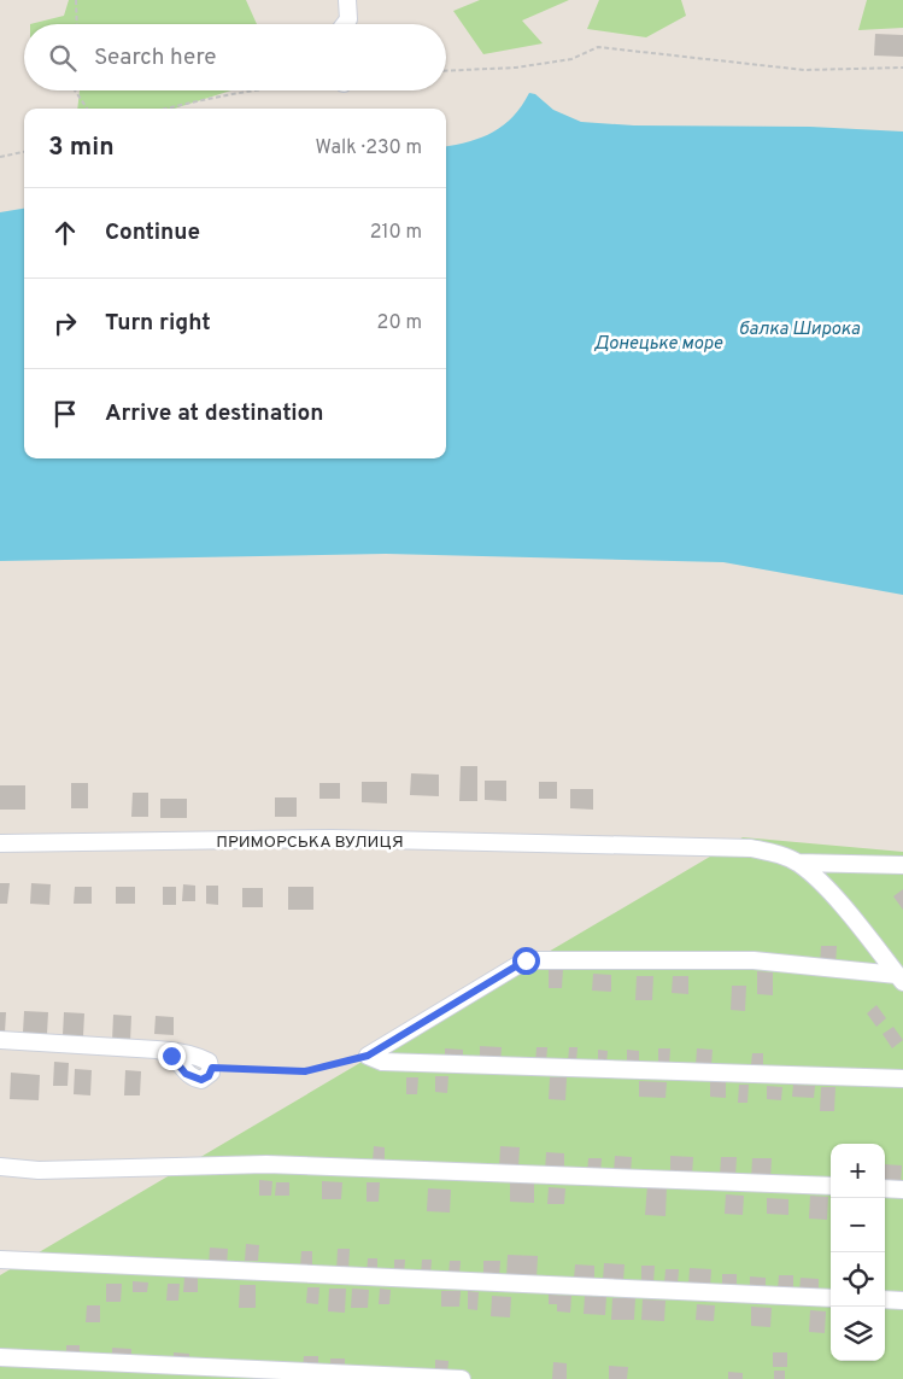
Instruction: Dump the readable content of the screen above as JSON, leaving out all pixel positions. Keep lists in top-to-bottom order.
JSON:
{
  "streets": {
    "street": ["ПРИМОРСЬКА ВУЛИЦЯ"]
  },
  "water": ["балка Широка", "Донецьке море"],
  "page": {
    "search": "Search here",
    "heading": ["3 min", "Walk · 230 m"],
    "list": [
      ["Continue", "210 m"],
      ["Turn right", "20 m"],
      "Arrive at destination"
    ],
    "map_buttons": ["+", "−"]
  }
}
